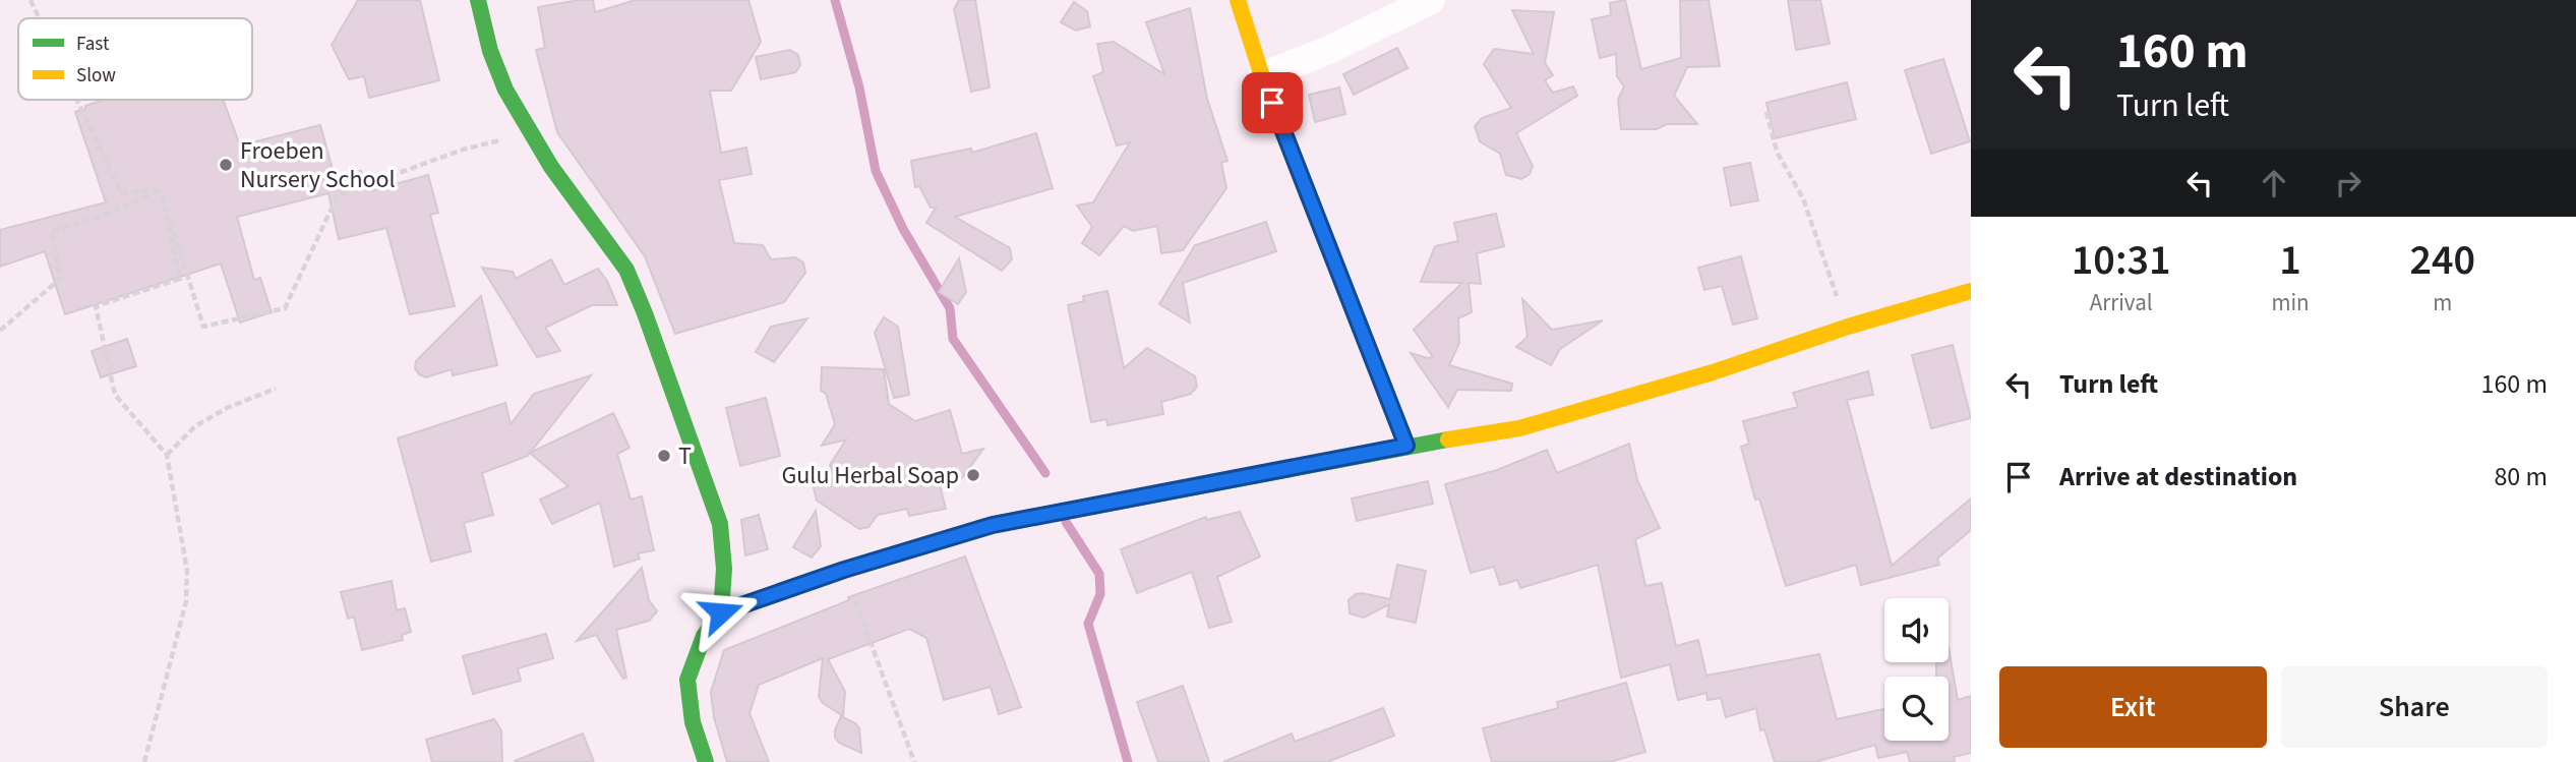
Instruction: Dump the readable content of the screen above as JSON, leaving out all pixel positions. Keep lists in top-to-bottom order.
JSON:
{
  "places": ["Froeben Nursery School", "T", "Gulu Herbal Soap"],
  "legend": ["Fast", "Slow"],
  "page": {
    "turn": ["160 m", "Turn left"],
    "eta": [
      "10:31",
      "Arrival",
      "1",
      "min",
      "240",
      "m"
    ],
    "list": [
      {
        "name": "Turn left",
        "value": "160 m"
      },
      {
        "name": "Arrive at destination",
        "value": "80 m"
      }
    ],
    "buttons": ["Exit", "Share"]
  }
}
